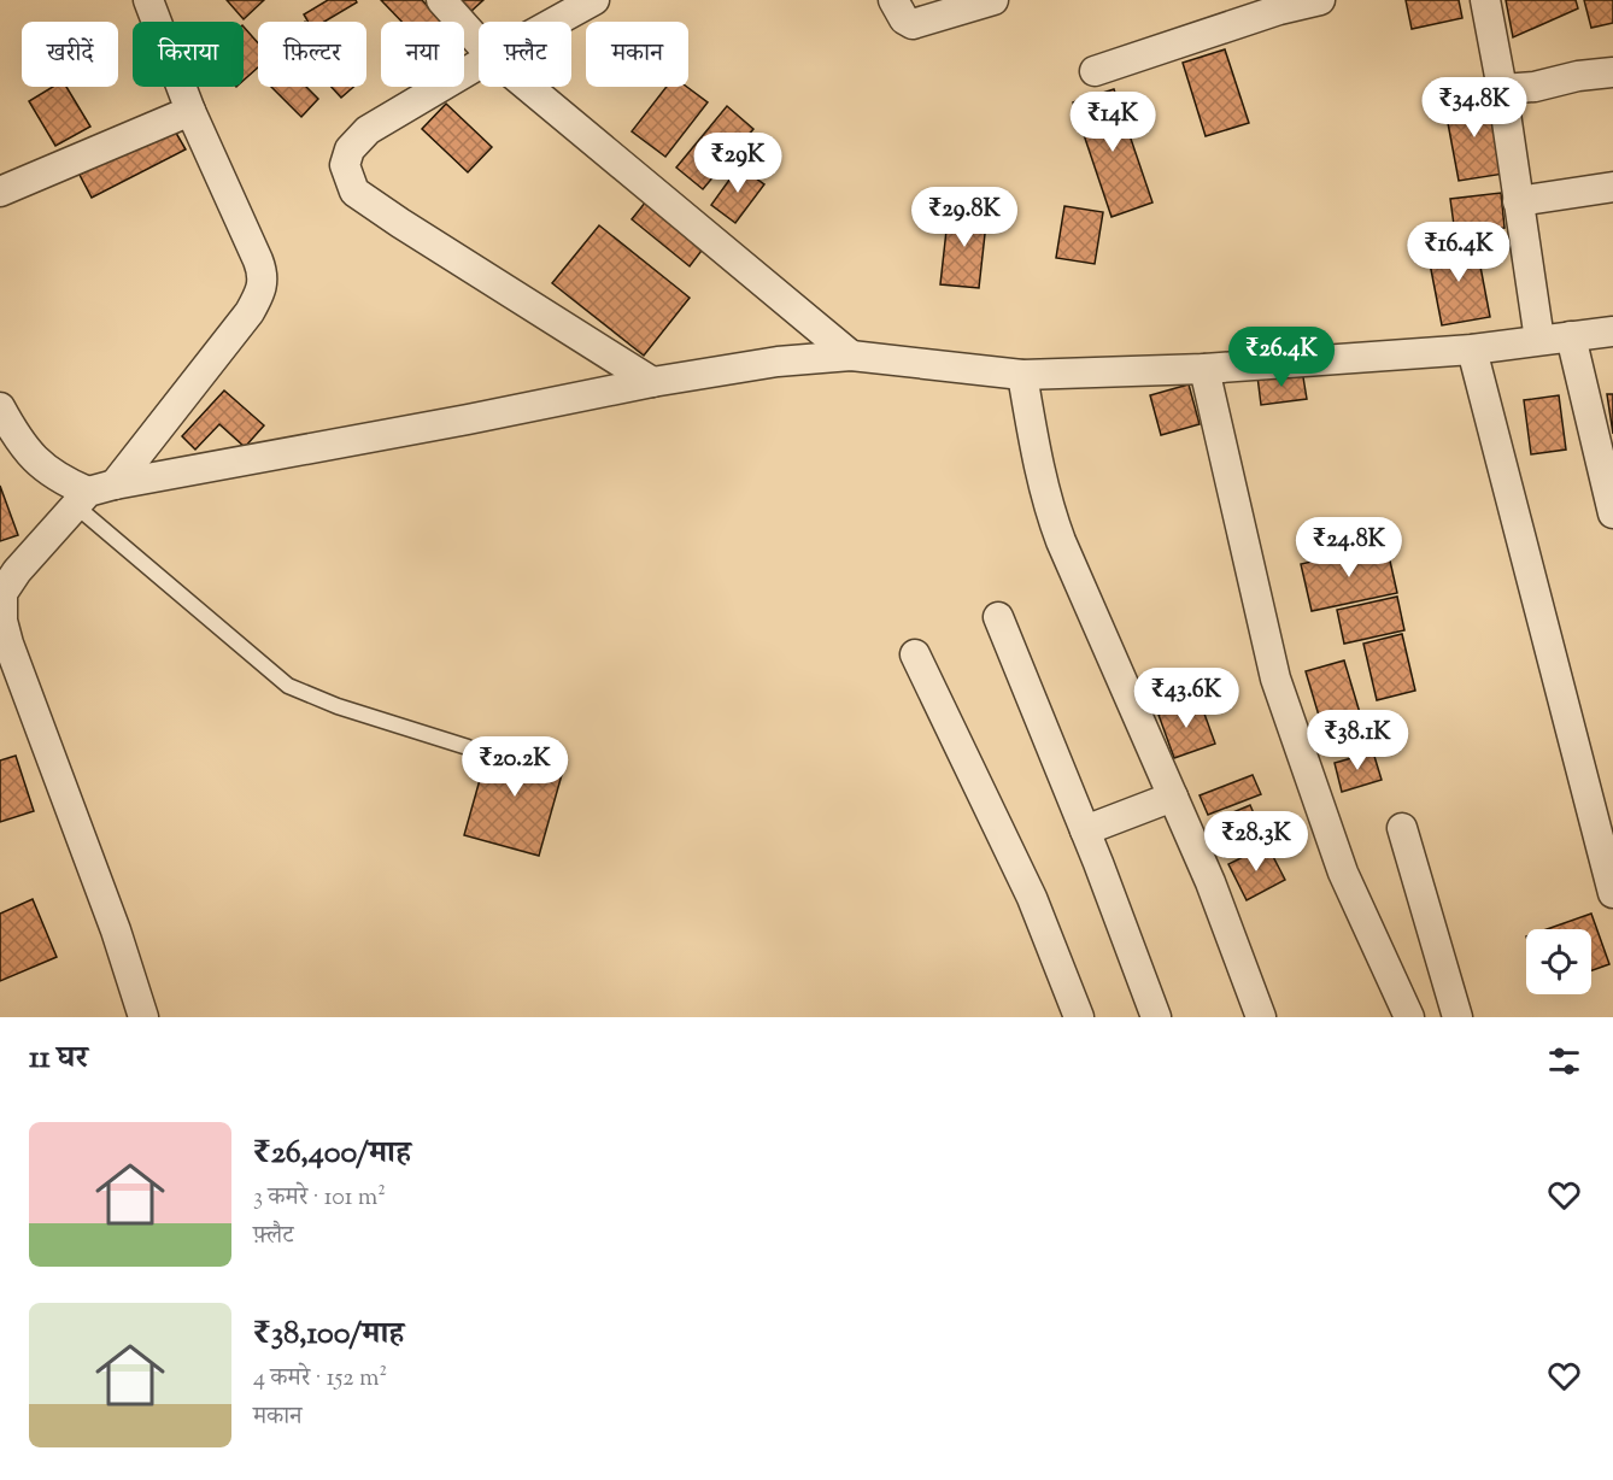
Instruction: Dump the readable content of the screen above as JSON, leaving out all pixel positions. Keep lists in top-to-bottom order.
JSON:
{
  "page": {
    "chip": [
      "खरीदें",
      "किराया",
      "फ़िल्टर",
      "नया",
      "फ़्लैट",
      "मकान"
    ],
    "price": [
      "₹34.8K",
      "₹14K",
      "₹29K",
      "₹29.8K",
      "₹16.4K",
      "₹26.4K",
      "₹24.8K",
      "₹43.6K",
      "₹38.1K",
      "₹20.2K",
      "₹28.3K"
    ],
    "heading": "11 घर",
    "list": [
      {
        "name": "₹26,400/माह",
        "note": "3 कमरे · 101 m² · फ़्लैट"
      },
      {
        "name": "₹38,100/माह",
        "note": "4 कमरे · 152 m² · मकान"
      }
    ]
  }
}
